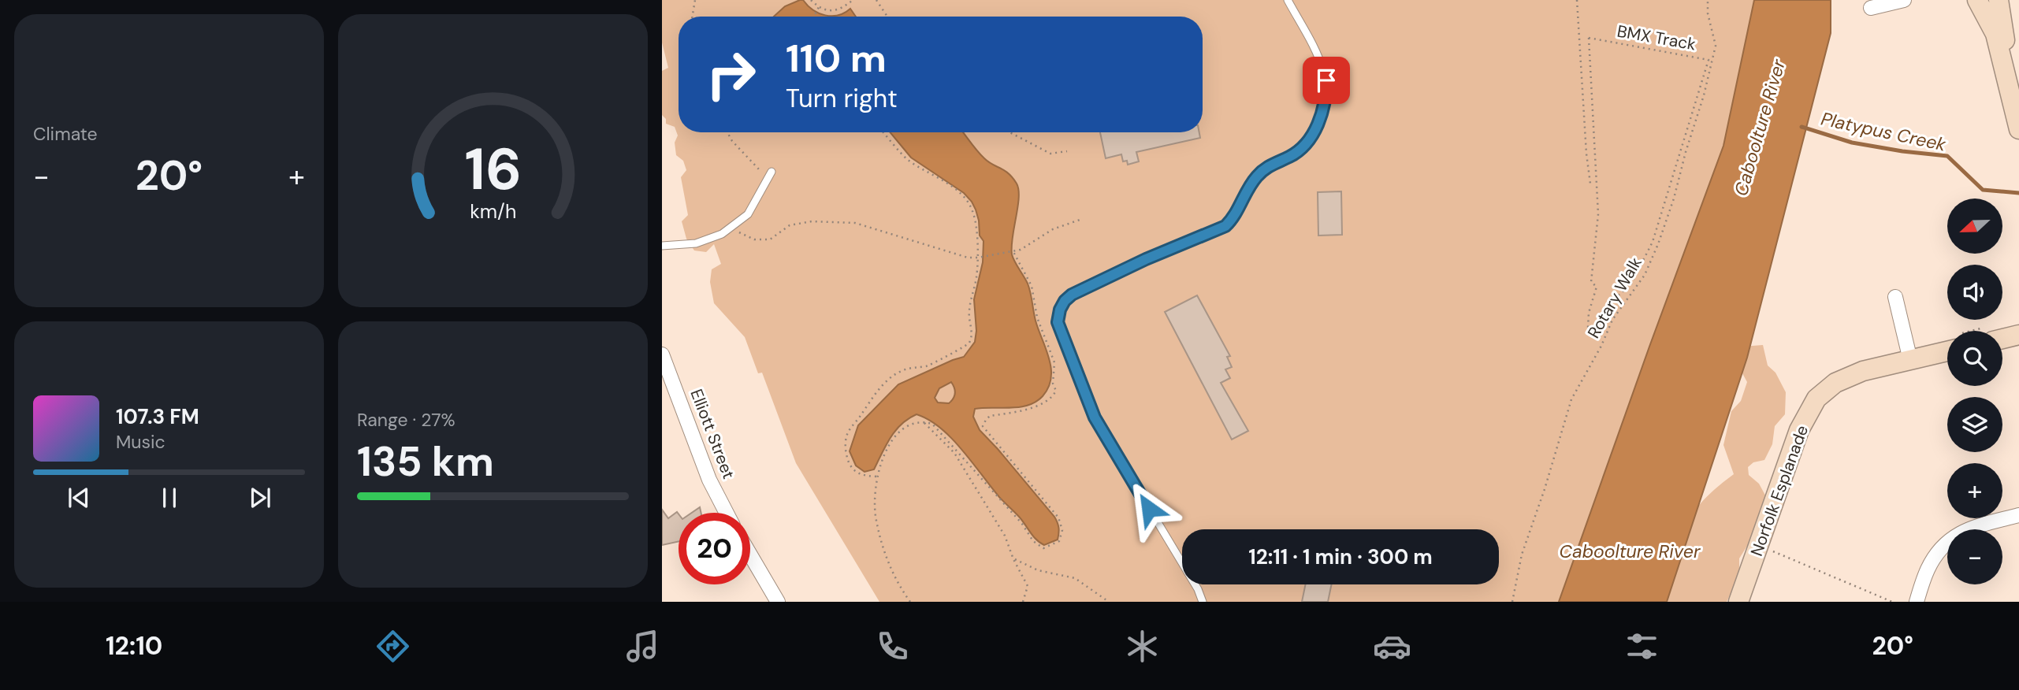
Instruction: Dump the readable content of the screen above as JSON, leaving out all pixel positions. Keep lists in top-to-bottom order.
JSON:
{
  "streets": {
    "street": ["Elliott Street", "Norfolk Esplanade"],
    "path": ["BMX Track", "Rotary Walk"]
  },
  "water": ["Caboolture River", "Platypus Creek"],
  "north": "left",
  "page": {
    "tile": [
      "Climate",
      ["Range · 27%", "135 km"]
    ],
    "turn": ["110 m", "Turn right"],
    "heat": ["−", "20°", "+"],
    "map_buttons": ["+", "−"],
    "song": ["107.3 FM", "Music"],
    "limit": "20",
    "trip": "12:11 · 1 min · 300 m",
    "tabs": ["12:10", "20°"],
    "gauge": ["16", "km/h"]
  }
}
